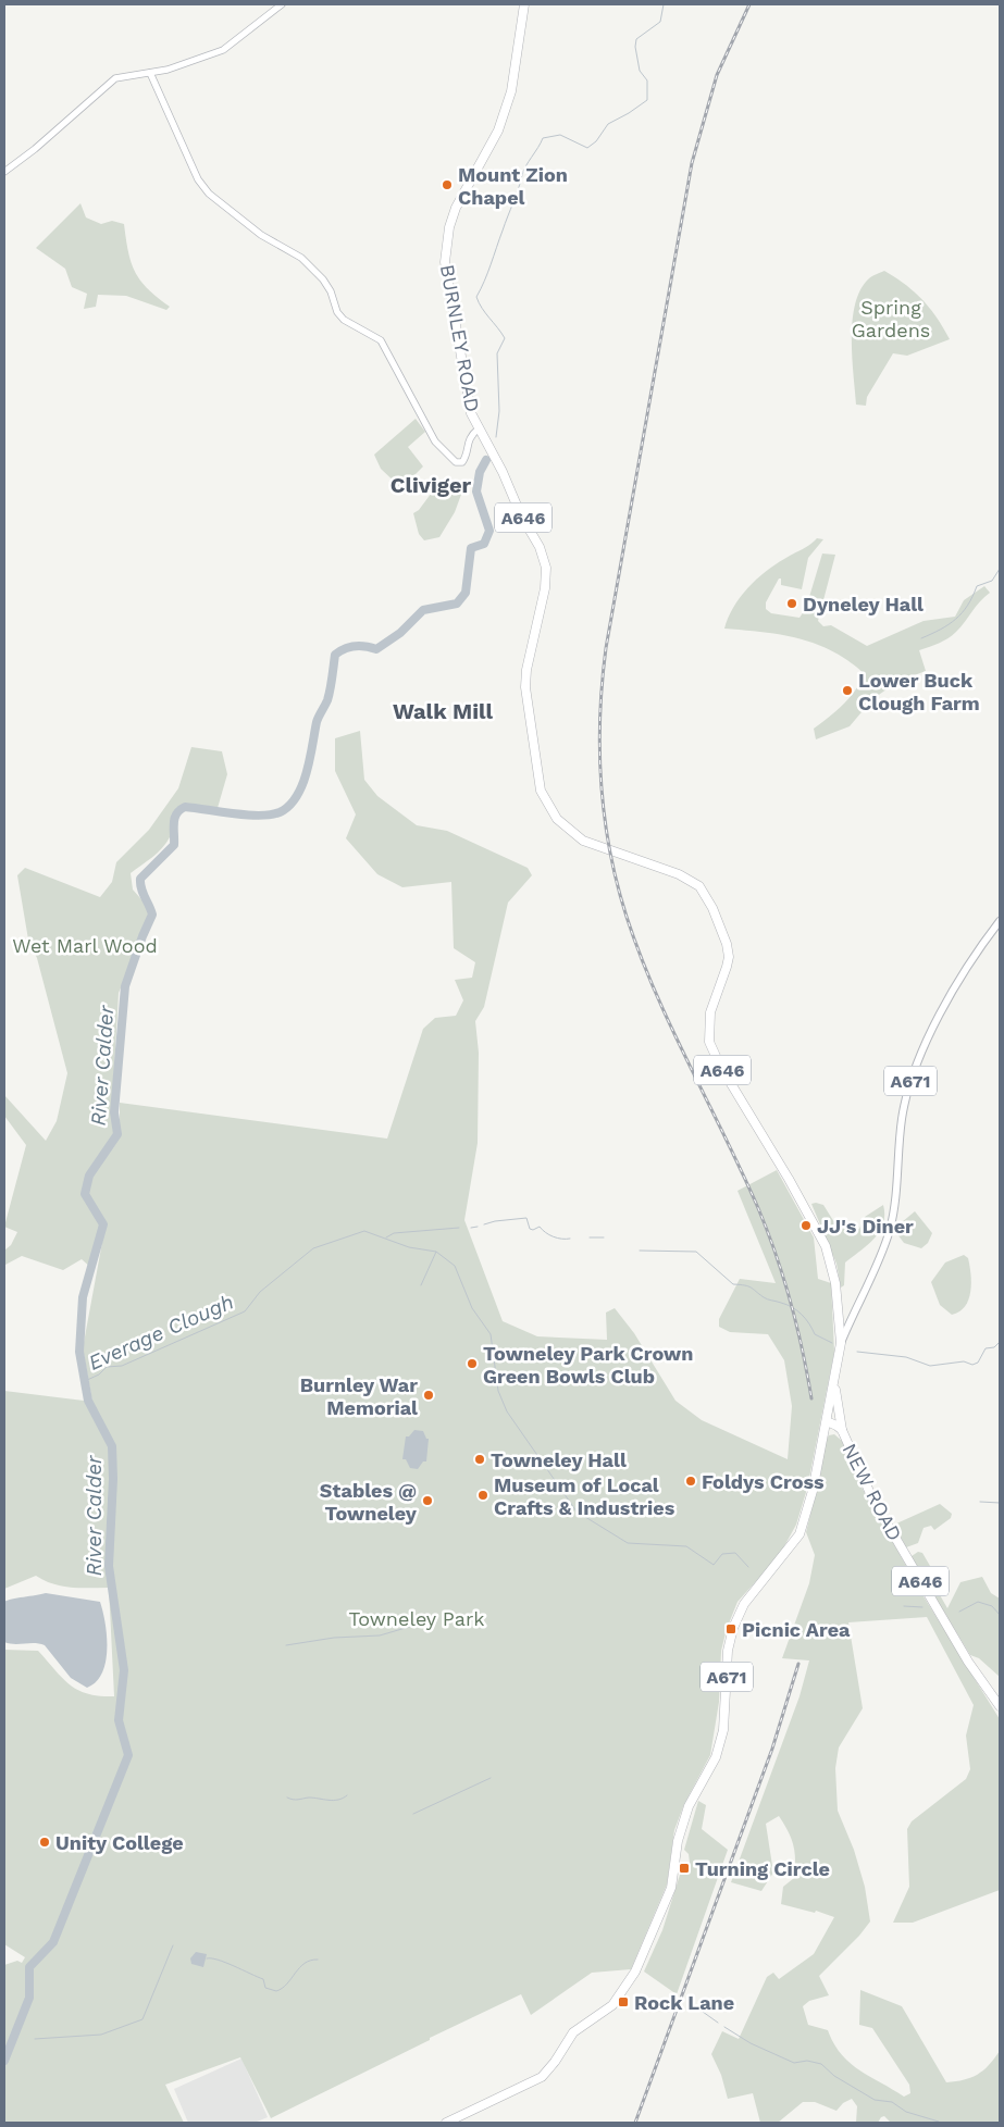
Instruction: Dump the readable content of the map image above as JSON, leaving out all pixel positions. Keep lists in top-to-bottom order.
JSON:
{
  "streets": {
    "highway": [
      "BURNLEY ROAD",
      "A646",
      "A671",
      "NEW ROAD"
    ]
  },
  "crossings": [
    ["BURNLEY ROAD", "A671"],
    ["BURNLEY ROAD", "NEW ROAD"],
    ["A671", "NEW ROAD"]
  ],
  "districts": ["Cliviger", "Walk Mill"],
  "water": ["River Calder", "Everage Clough"],
  "parks": ["Spring Gardens", "Wet Marl Wood", "Towneley Park"],
  "places": {
    "other": [
      "Mount Zion Chapel",
      "Dyneley Hall",
      "Lower Buck Clough Farm",
      "JJ's Diner",
      "Towneley Park Crown Green Bowls Club",
      "Burnley War Memorial",
      "Towneley Hall",
      "Foldys Cross",
      "Museum of Local Crafts & Industries",
      "Stables @ Towneley",
      "Unity College"
    ],
    "transit": ["Picnic Area", "Turning Circle", "Rock Lane"]
  }
}
